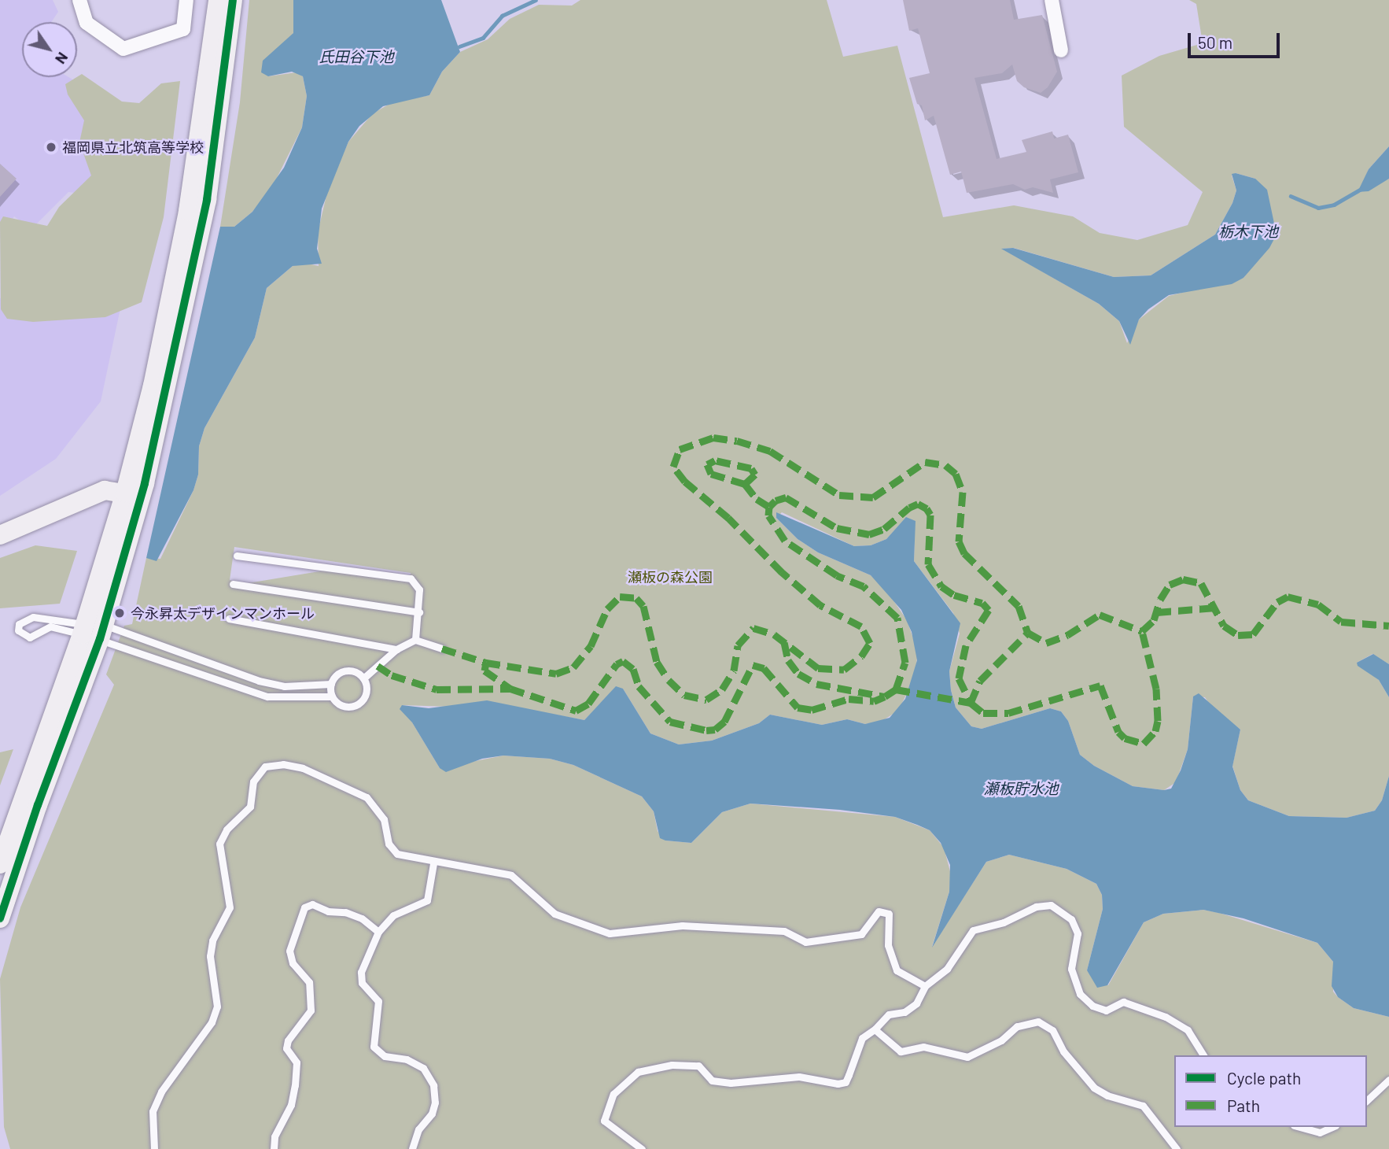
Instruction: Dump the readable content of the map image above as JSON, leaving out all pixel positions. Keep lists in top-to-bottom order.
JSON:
{
  "water": ["氏田谷下池", "栃木下池", "瀬板貯水池"],
  "parks": ["瀬板の森公園"],
  "places": ["福岡県立北筑高等学校", "今永昇太デザインマンホール"],
  "legend": ["Cycle path", "Path"],
  "scale_bar": "50 m",
  "north": "bottom right"
}
